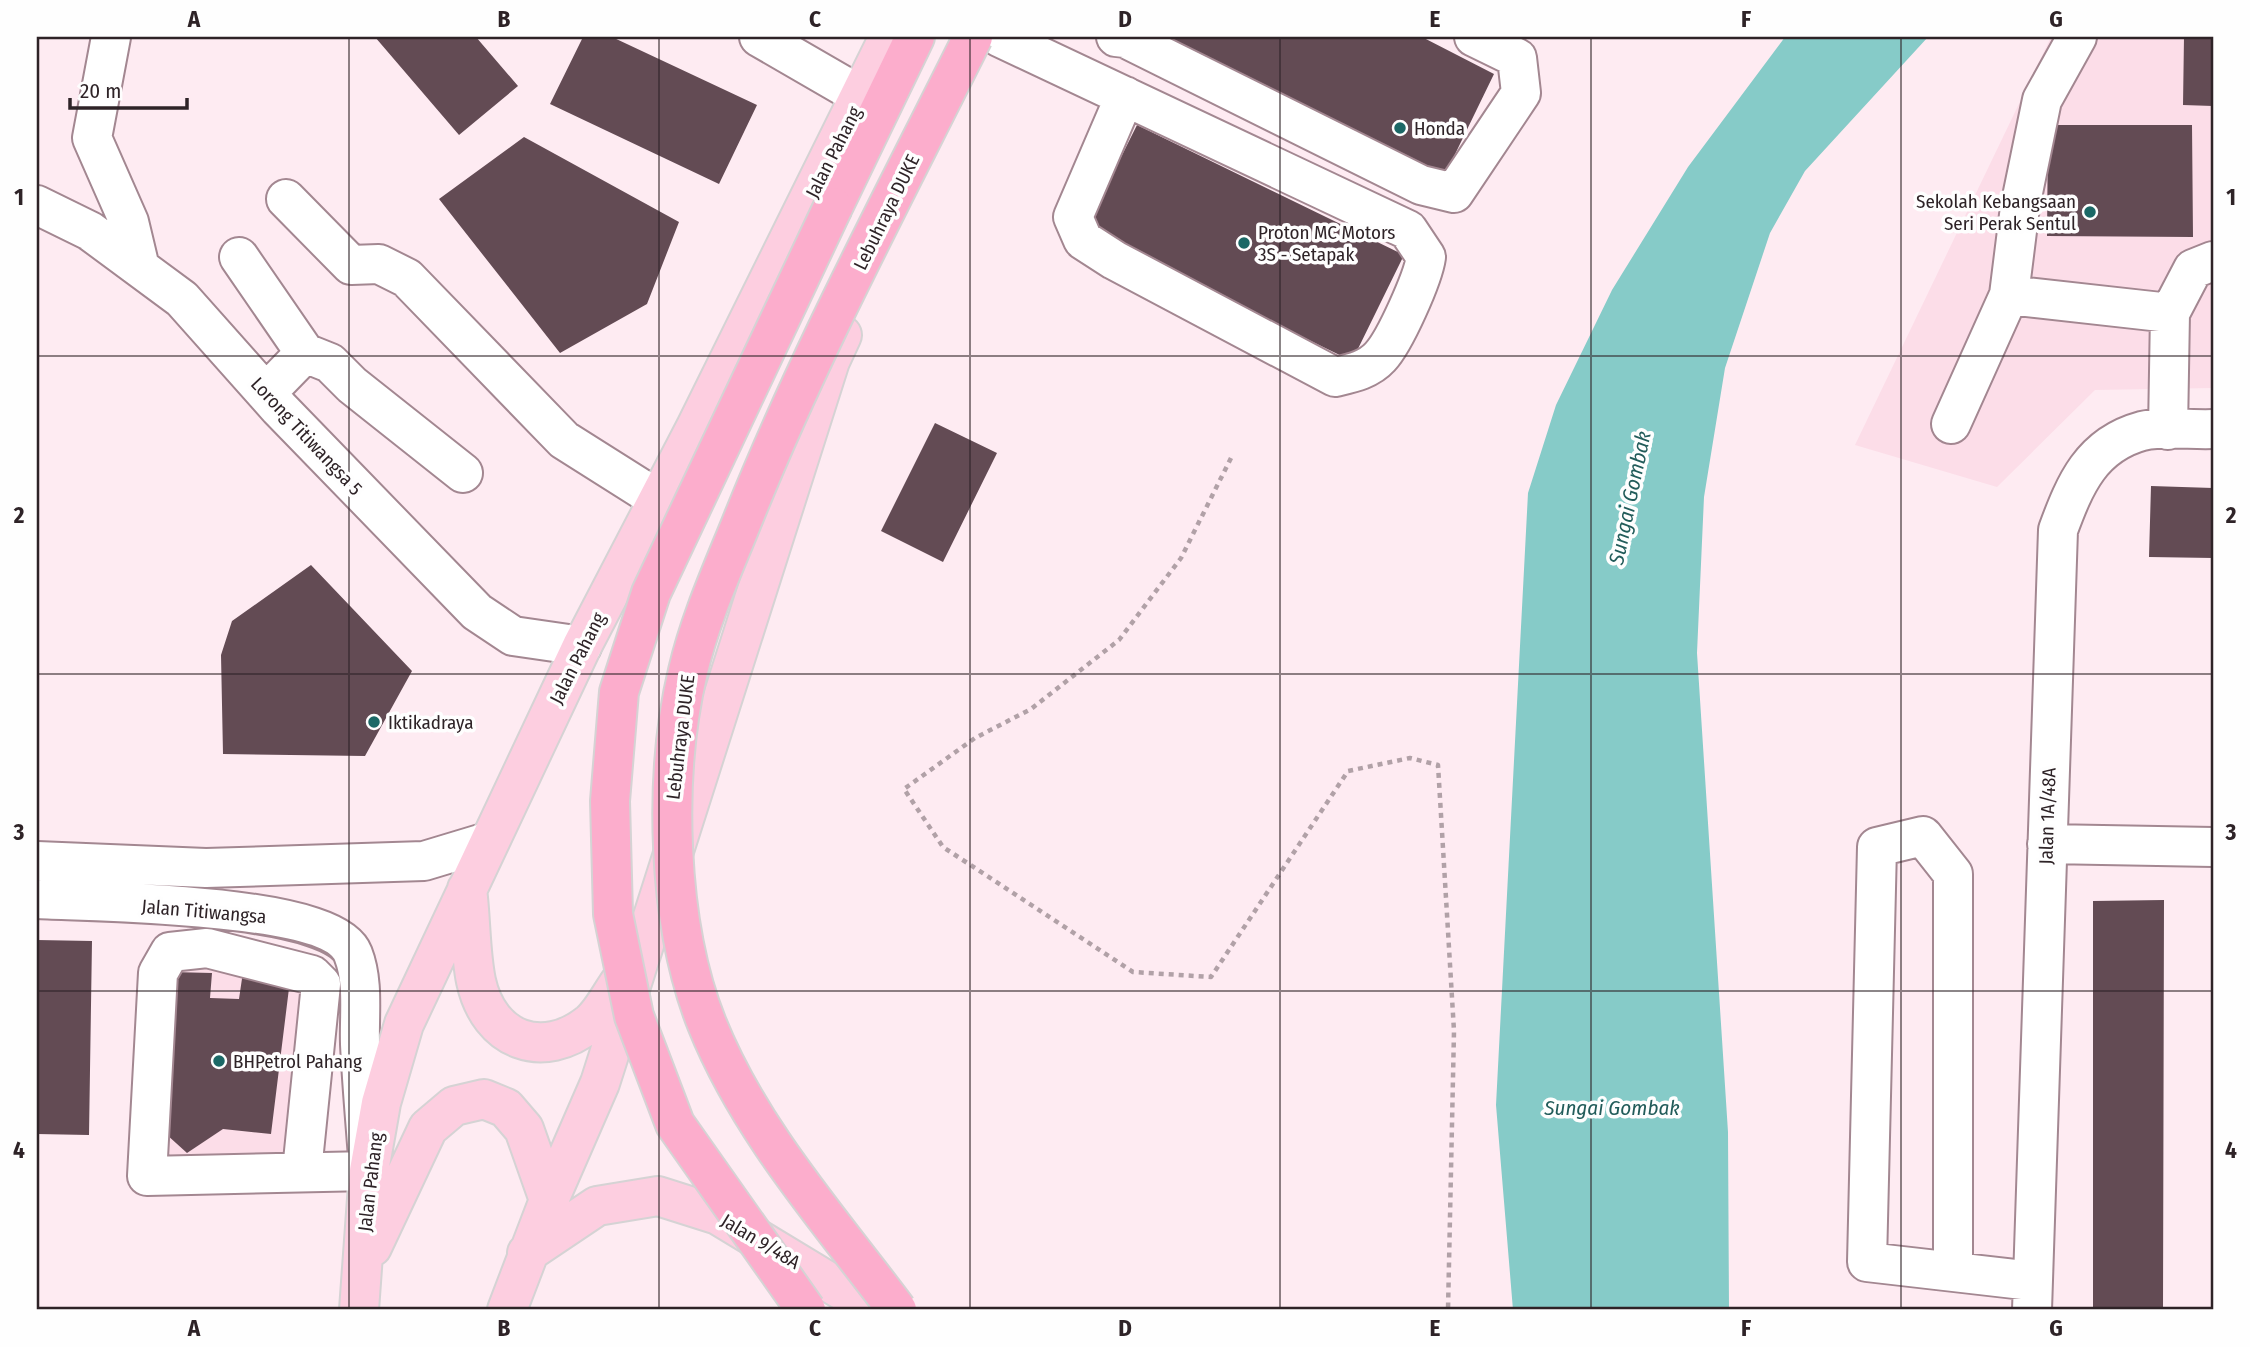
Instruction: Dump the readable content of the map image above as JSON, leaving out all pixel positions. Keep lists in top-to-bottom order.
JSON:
{
  "streets": {
    "highway": ["Lebuhraya DUKE"],
    "main road": ["Jalan Pahang", "Jalan 9/48A"],
    "street": ["Lorong Titiwangsa 5", "Jalan 1A/48A", "Jalan Titiwangsa"]
  },
  "crossings": [
    ["Jalan Pahang", "Lorong Titiwangsa 5"],
    ["Jalan Pahang", "Jalan Titiwangsa"]
  ],
  "water": ["Sungai Gombak"],
  "places": [
    "Honda",
    "Sekolah Kebangsaan Seri Perak Sentul",
    "Proton MC Motors 3S - Setapak",
    "Iktikadraya",
    "BHPetrol Pahang"
  ],
  "scale_bar": "20 m",
  "grid": {
    "columns": [
      "A",
      "B",
      "C",
      "D",
      "E",
      "F",
      "G"
    ],
    "rows": [
      "1",
      "2",
      "3",
      "4"
    ]
  }
}
